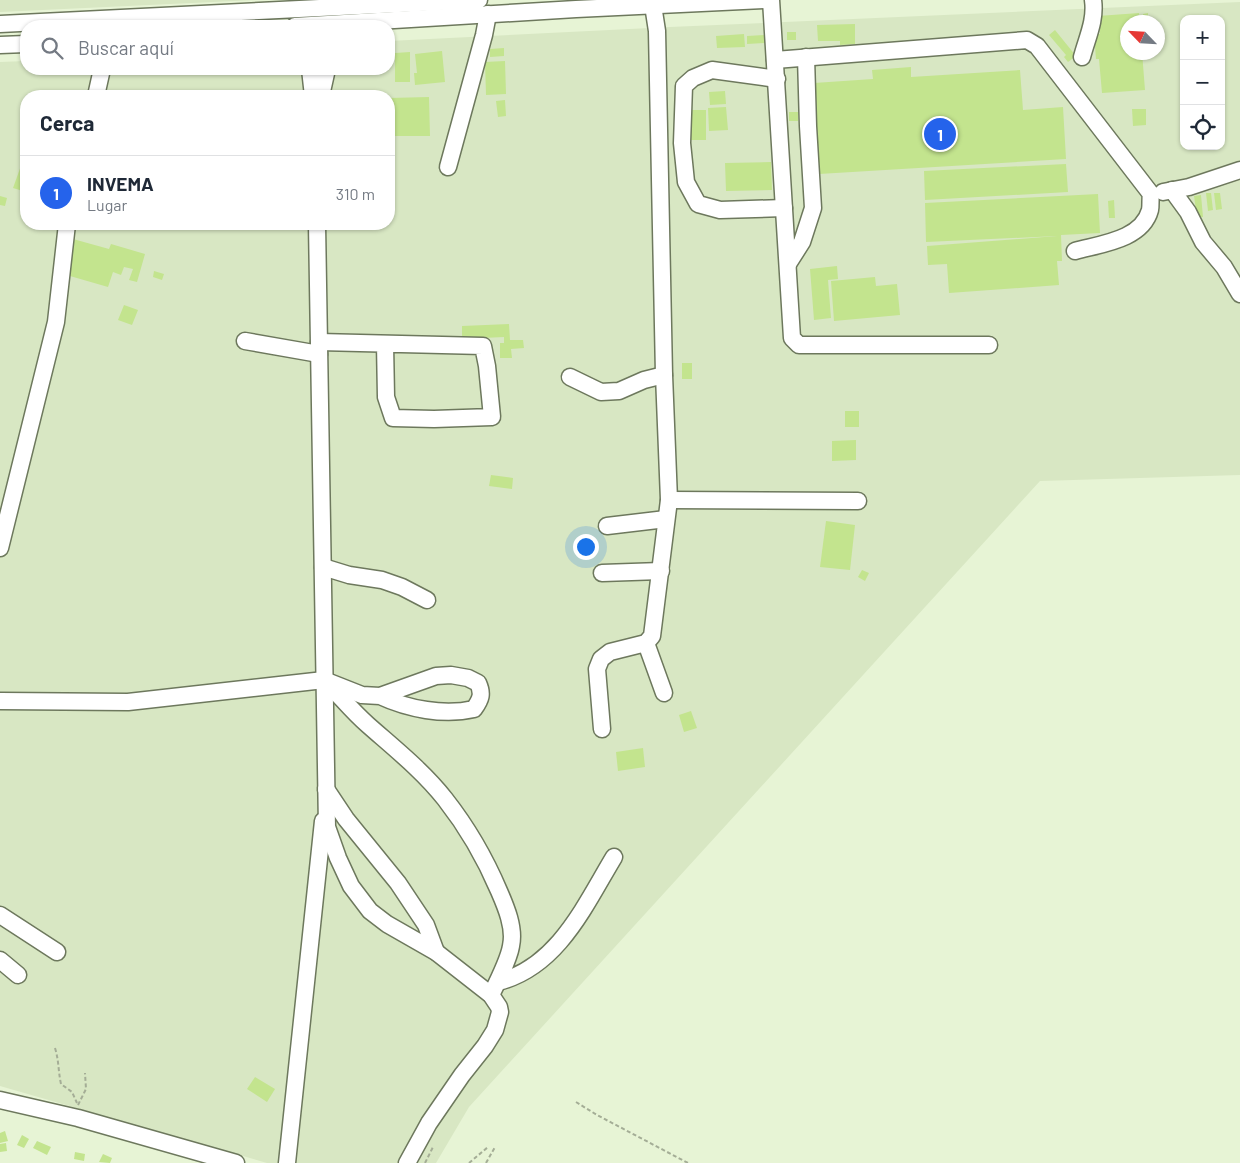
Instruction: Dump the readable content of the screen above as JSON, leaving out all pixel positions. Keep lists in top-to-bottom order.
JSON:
{
  "north": "top left",
  "page": {
    "map_buttons": ["+", "−"],
    "search": "Buscar aquí",
    "heading": "Cerca",
    "pins": "1",
    "list": [
      {
        "mark": "1",
        "name": "INVEMA",
        "note": "Lugar",
        "value": "310 m"
      }
    ]
  }
}
